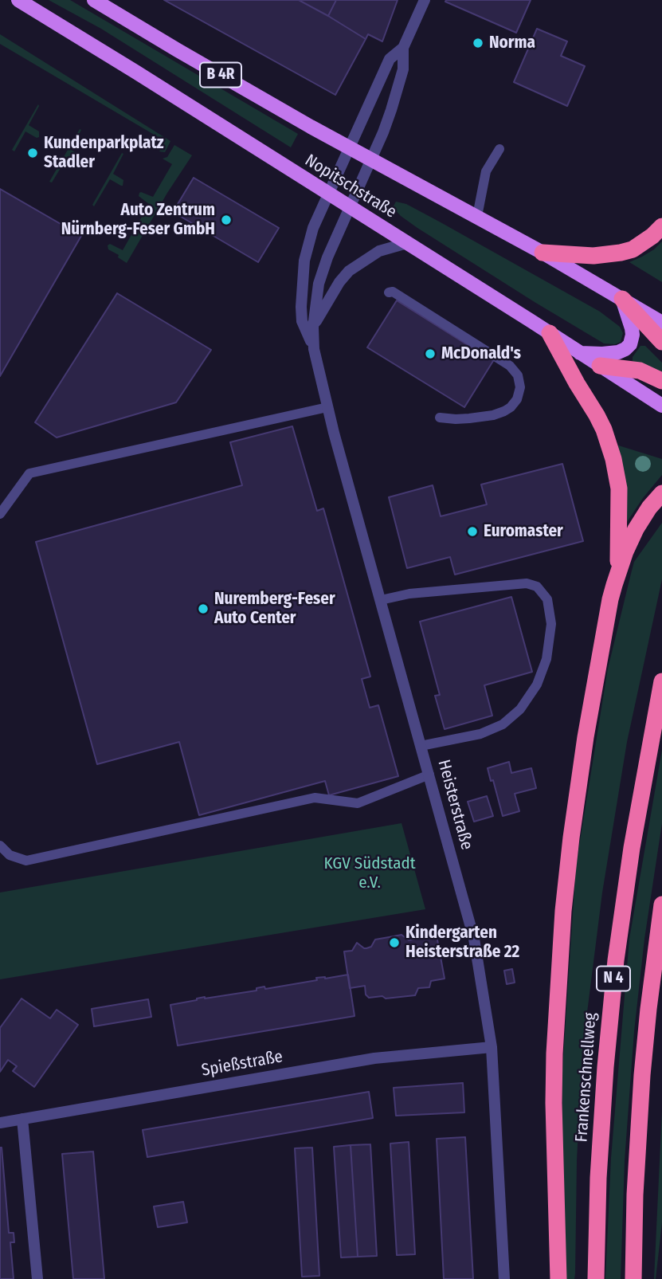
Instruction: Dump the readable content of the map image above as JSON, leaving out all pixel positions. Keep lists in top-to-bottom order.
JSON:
{
  "streets": {
    "highway": ["N 4", "Frankenschnellweg"],
    "main road": ["B 4R", "Nopitschstraße"],
    "street": ["Heisterstraße", "Spießstraße"]
  },
  "crossings": [
    ["Nopitschstraße", "Heisterstraße"],
    ["Heisterstraße", "Spießstraße"]
  ],
  "parks": ["KGV Südstadt e.V."],
  "places": [
    "Norma",
    "Kundenparkplatz Stadler",
    "Auto Zentrum Nürnberg-Feser GmbH",
    "McDonald's",
    "Euromaster",
    "Nuremberg-Feser Auto Center",
    "Kindergarten Heisterstraße 22"
  ]
}
